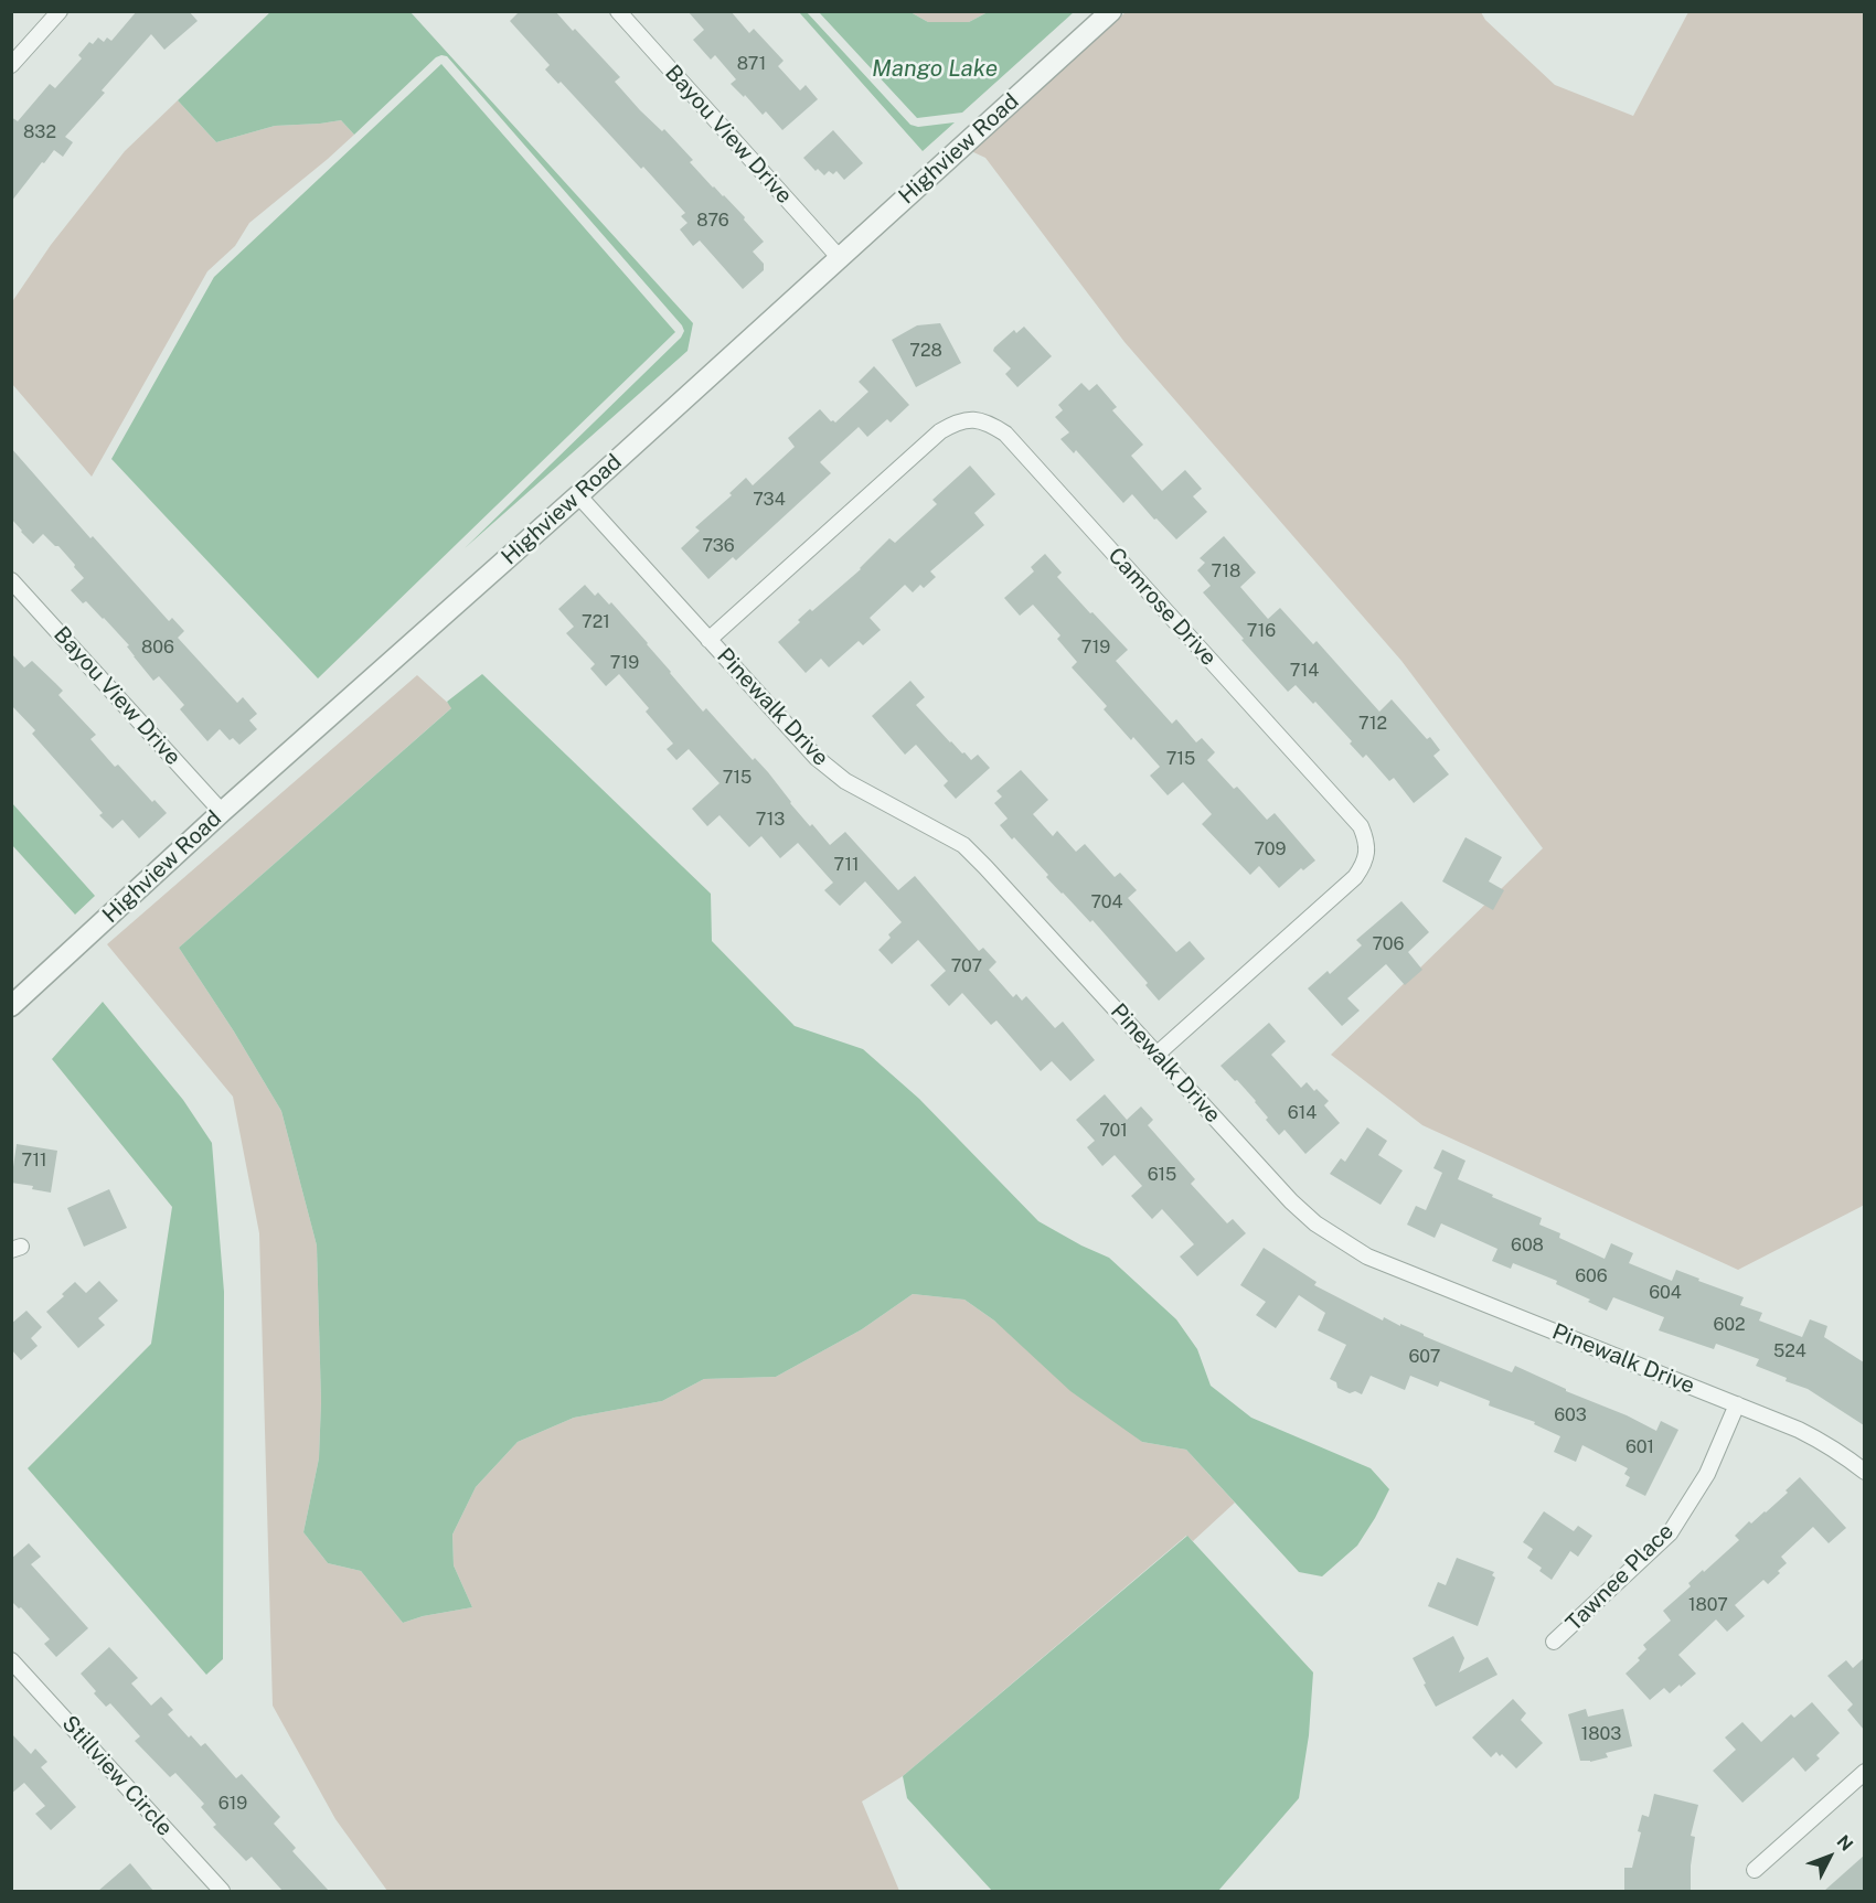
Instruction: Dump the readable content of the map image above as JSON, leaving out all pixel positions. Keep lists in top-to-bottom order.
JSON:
{
  "streets": {
    "street": [
      "Bayou View Drive",
      "Highview Road",
      "Camrose Drive",
      "Pinewalk Drive",
      "Tawnee Place",
      "Stillview Circle"
    ]
  },
  "crossings": [
    ["Bayou View Drive", "Highview Road"],
    ["Highview Road", "Pinewalk Drive"],
    ["Camrose Drive", "Pinewalk Drive"],
    ["Pinewalk Drive", "Tawnee Place"]
  ],
  "water": ["Mango Lake"],
  "house_numbers": [
    "871",
    "832",
    "876",
    "728",
    "734",
    "736",
    "718",
    "721",
    "716",
    "806",
    "719",
    "719",
    "714",
    "712",
    "715",
    "715",
    "713",
    "709",
    "711",
    "704",
    "706",
    "707",
    "614",
    "701",
    "711",
    "615",
    "608",
    "606",
    "604",
    "602",
    "524",
    "607",
    "603",
    "601",
    "1807",
    "1803",
    "619"
  ],
  "north": "top right"
}
